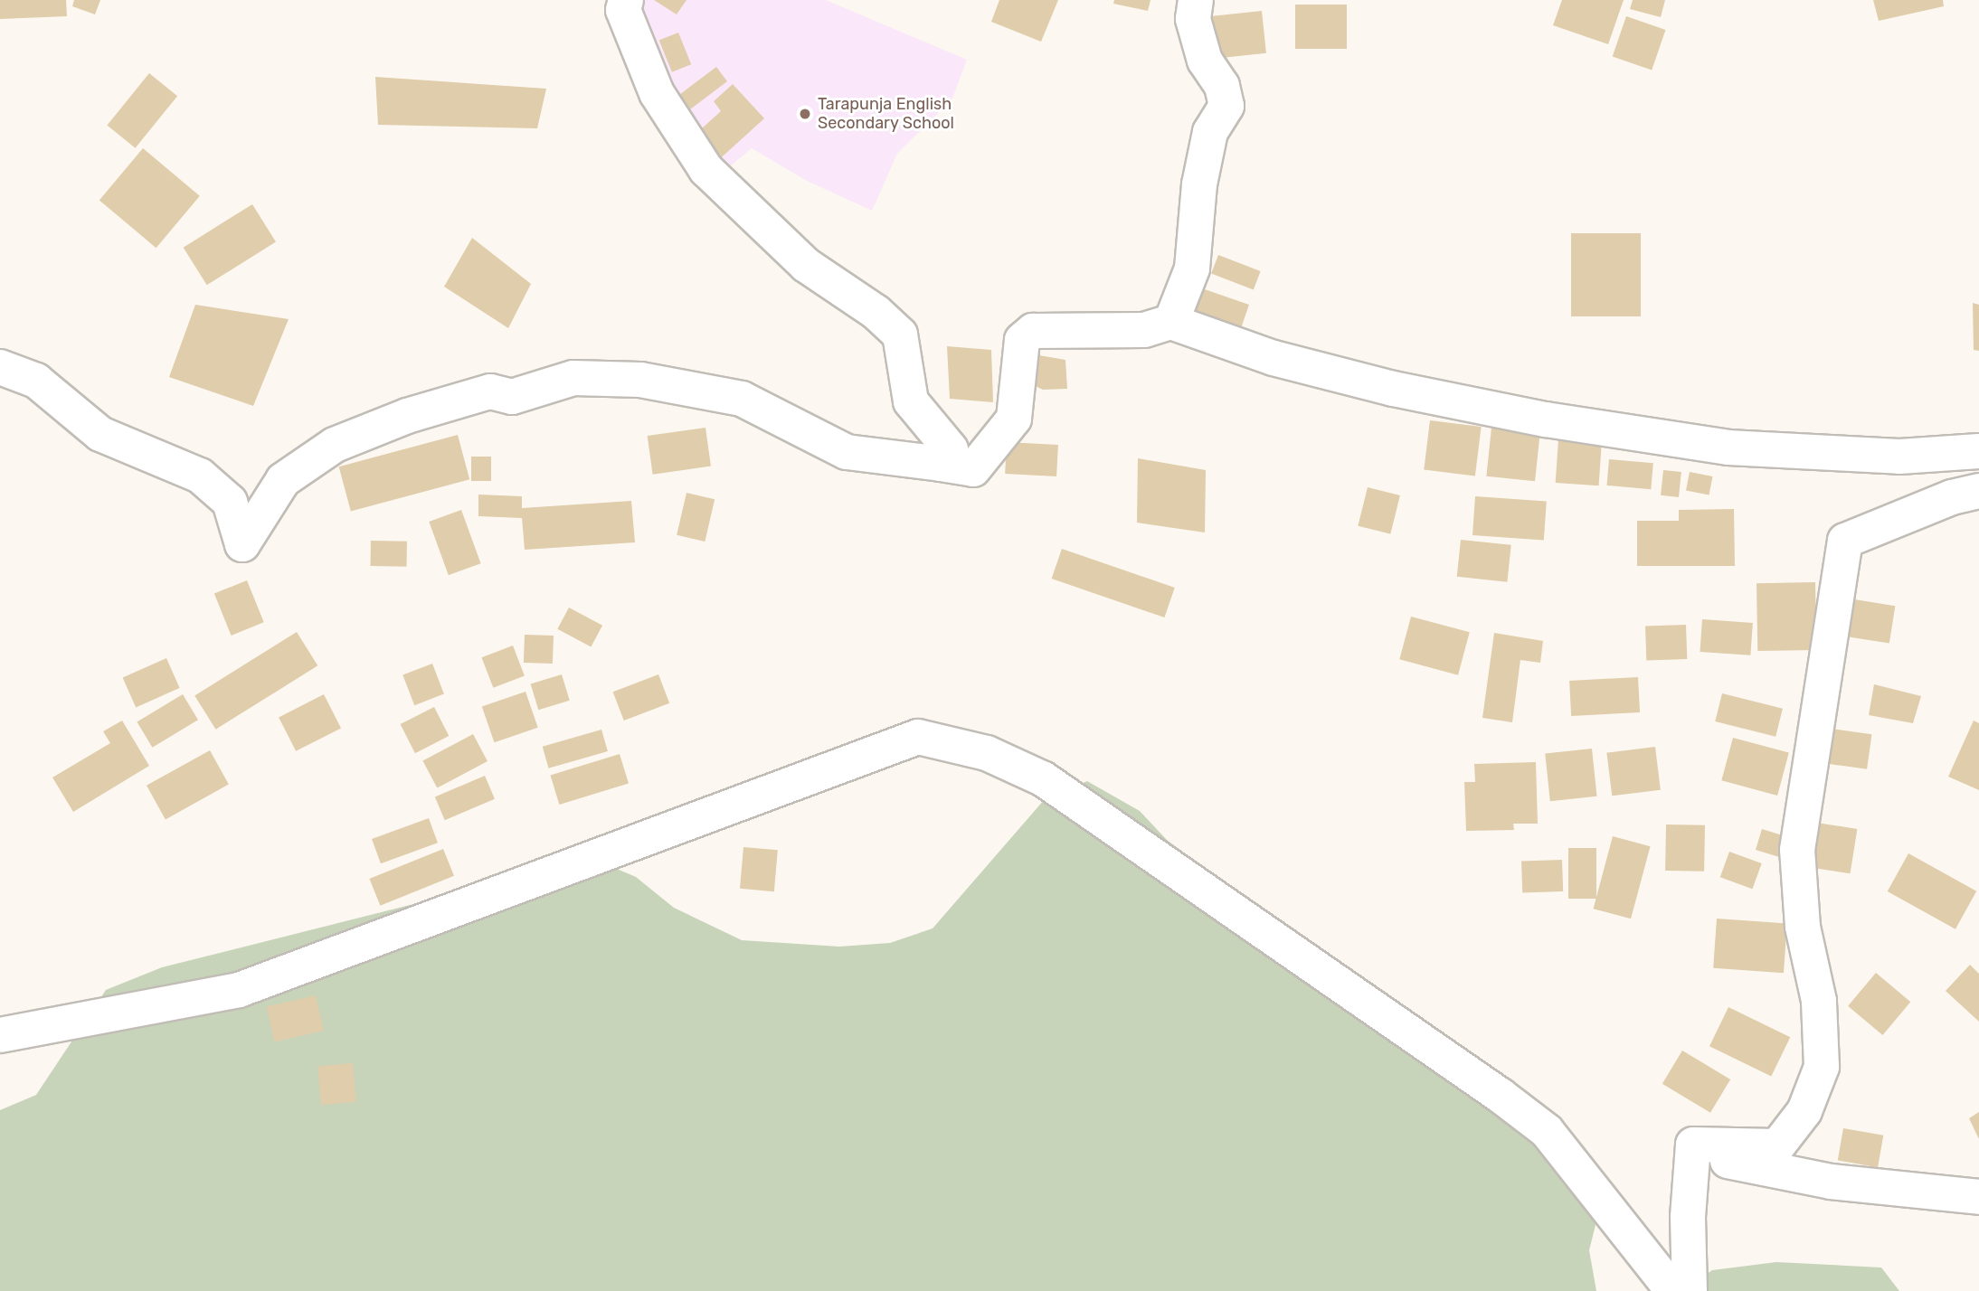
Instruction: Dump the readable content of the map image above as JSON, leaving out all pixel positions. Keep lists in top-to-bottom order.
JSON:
{
  "places": ["Tarapunja English Secondary School"]
}
